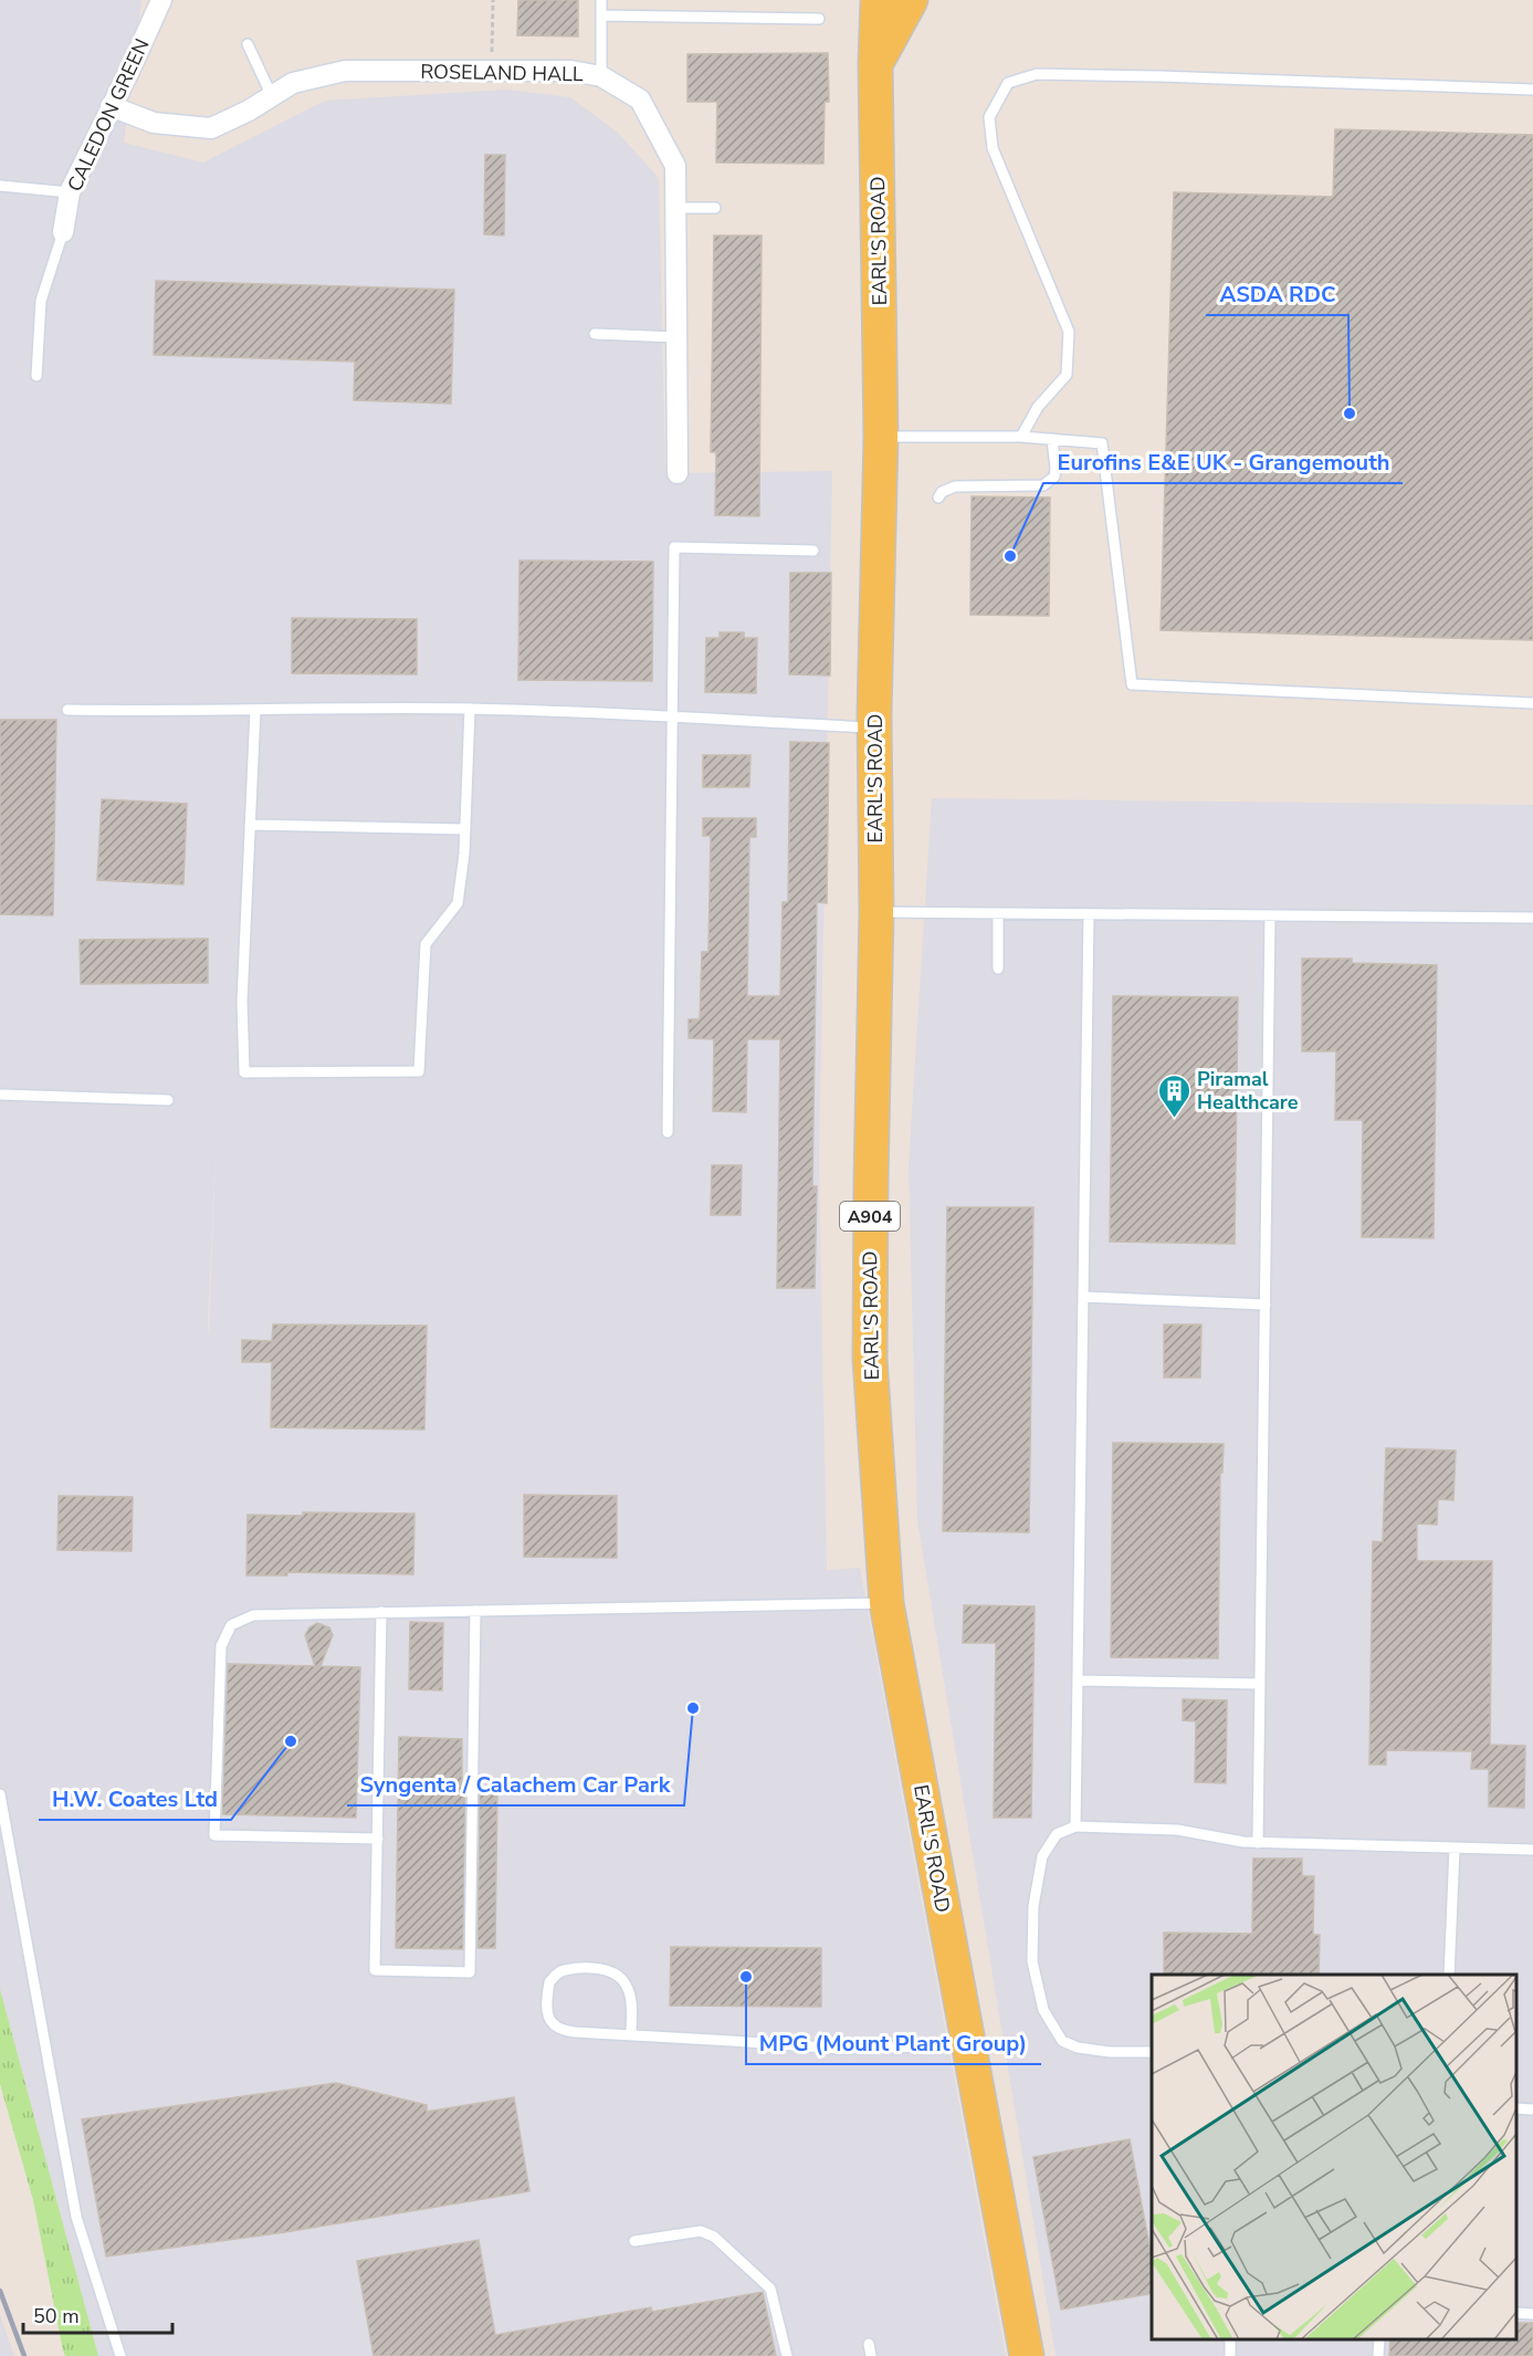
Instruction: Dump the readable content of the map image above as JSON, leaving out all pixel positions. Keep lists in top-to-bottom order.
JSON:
{
  "streets": {
    "main road": ["EARL'S ROAD", "A904"],
    "street": ["ROSELAND HALL", "CALEDON GREEN"]
  },
  "crossings": [
    ["ROSELAND HALL", "CALEDON GREEN"]
  ],
  "places": {
    "other": [
      "ASDA RDC",
      "Eurofins E&E UK - Grangemouth",
      "Syngenta / Calachem Car Park",
      "H.W. Coates Ltd",
      "MPG (Mount Plant Group)"
    ],
    "building": ["Piramal Healthcare"]
  },
  "scale_bar": "50 m"
}
